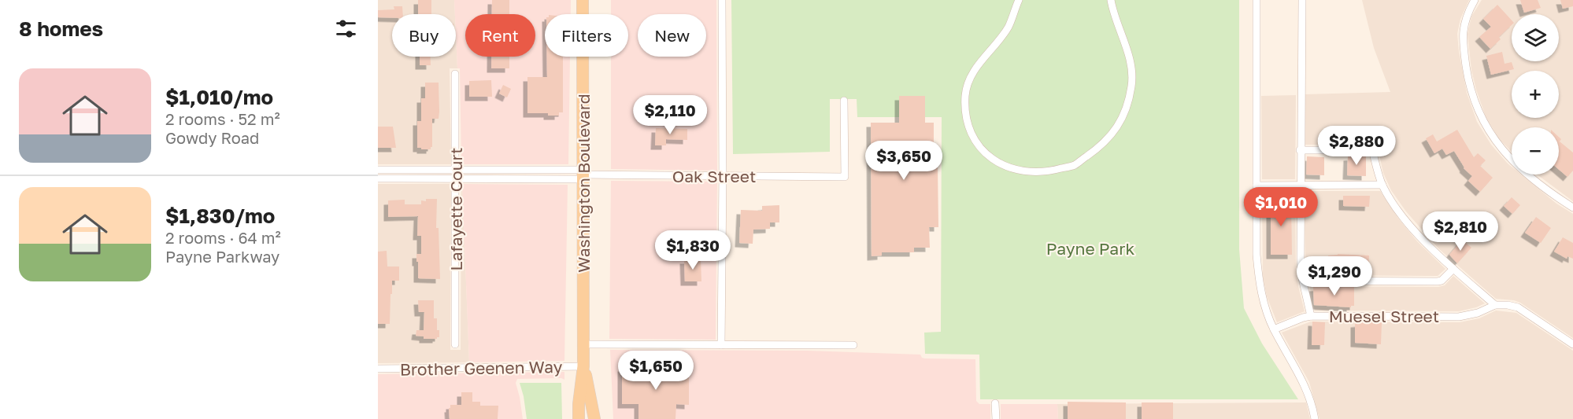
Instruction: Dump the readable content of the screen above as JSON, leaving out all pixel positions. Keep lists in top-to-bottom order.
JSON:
{
  "streets": {
    "main road": ["Washington Boulevard"],
    "street": [
      "Oak Street",
      "Lafayette Court",
      "Muesel Street",
      "Brother Geenen Way"
    ]
  },
  "crossings": [
    ["Oak Street", "Washington Boulevard"],
    ["Washington Boulevard", "Brother Geenen Way"]
  ],
  "parks": ["Payne Park"],
  "page": {
    "heading": "8 homes",
    "map_buttons": ["+", "−"],
    "chip": [
      "Buy",
      "Rent",
      "Filters",
      "New"
    ],
    "list": [
      {
        "name": "$1,010/mo",
        "note": "2 rooms · 52 m² · Gowdy Road"
      },
      {
        "name": "$1,830/mo",
        "note": "2 rooms · 64 m² · Payne Parkway"
      }
    ],
    "price": [
      "$2,110",
      "$2,880",
      "$3,650",
      "$1,010",
      "$2,810",
      "$1,830",
      "$1,290",
      "$1,650"
    ]
  }
}
